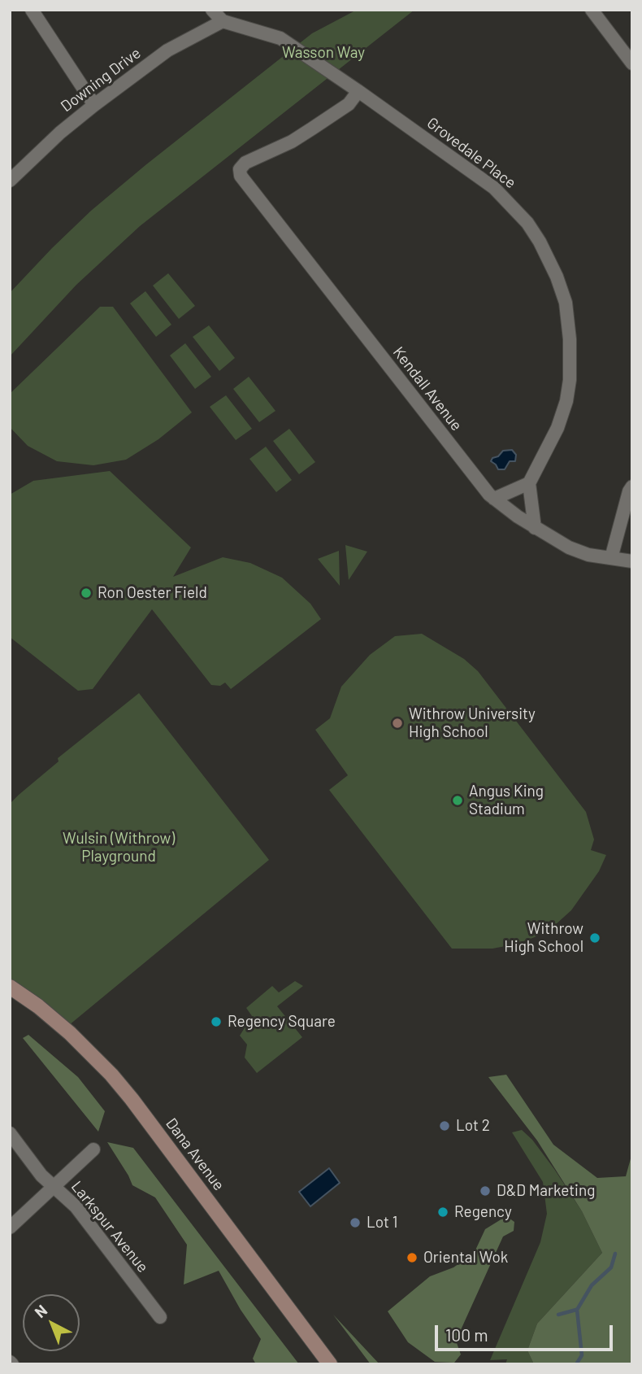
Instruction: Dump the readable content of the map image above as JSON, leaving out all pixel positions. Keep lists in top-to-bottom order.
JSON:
{
  "streets": {
    "street": [
      "Downing Drive",
      "Grovedale Place",
      "Kendall Avenue",
      "Dana Avenue",
      "Larkspur Avenue"
    ]
  },
  "crossings": [
    ["Downing Drive", "Grovedale Place"],
    ["Grovedale Place", "Kendall Avenue"]
  ],
  "parks": ["Wasson Way", "Wulsin (Withrow) Playground"],
  "places": [
    "Ron Oester Field",
    "Withrow University High School",
    "Angus King Stadium",
    "Withrow High School",
    "Regency Square",
    "Lot 2",
    "D&D Marketing",
    "Regency",
    "Lot 1",
    "Oriental Wok"
  ],
  "scale_bar": "100 m",
  "north": "top left"
}
